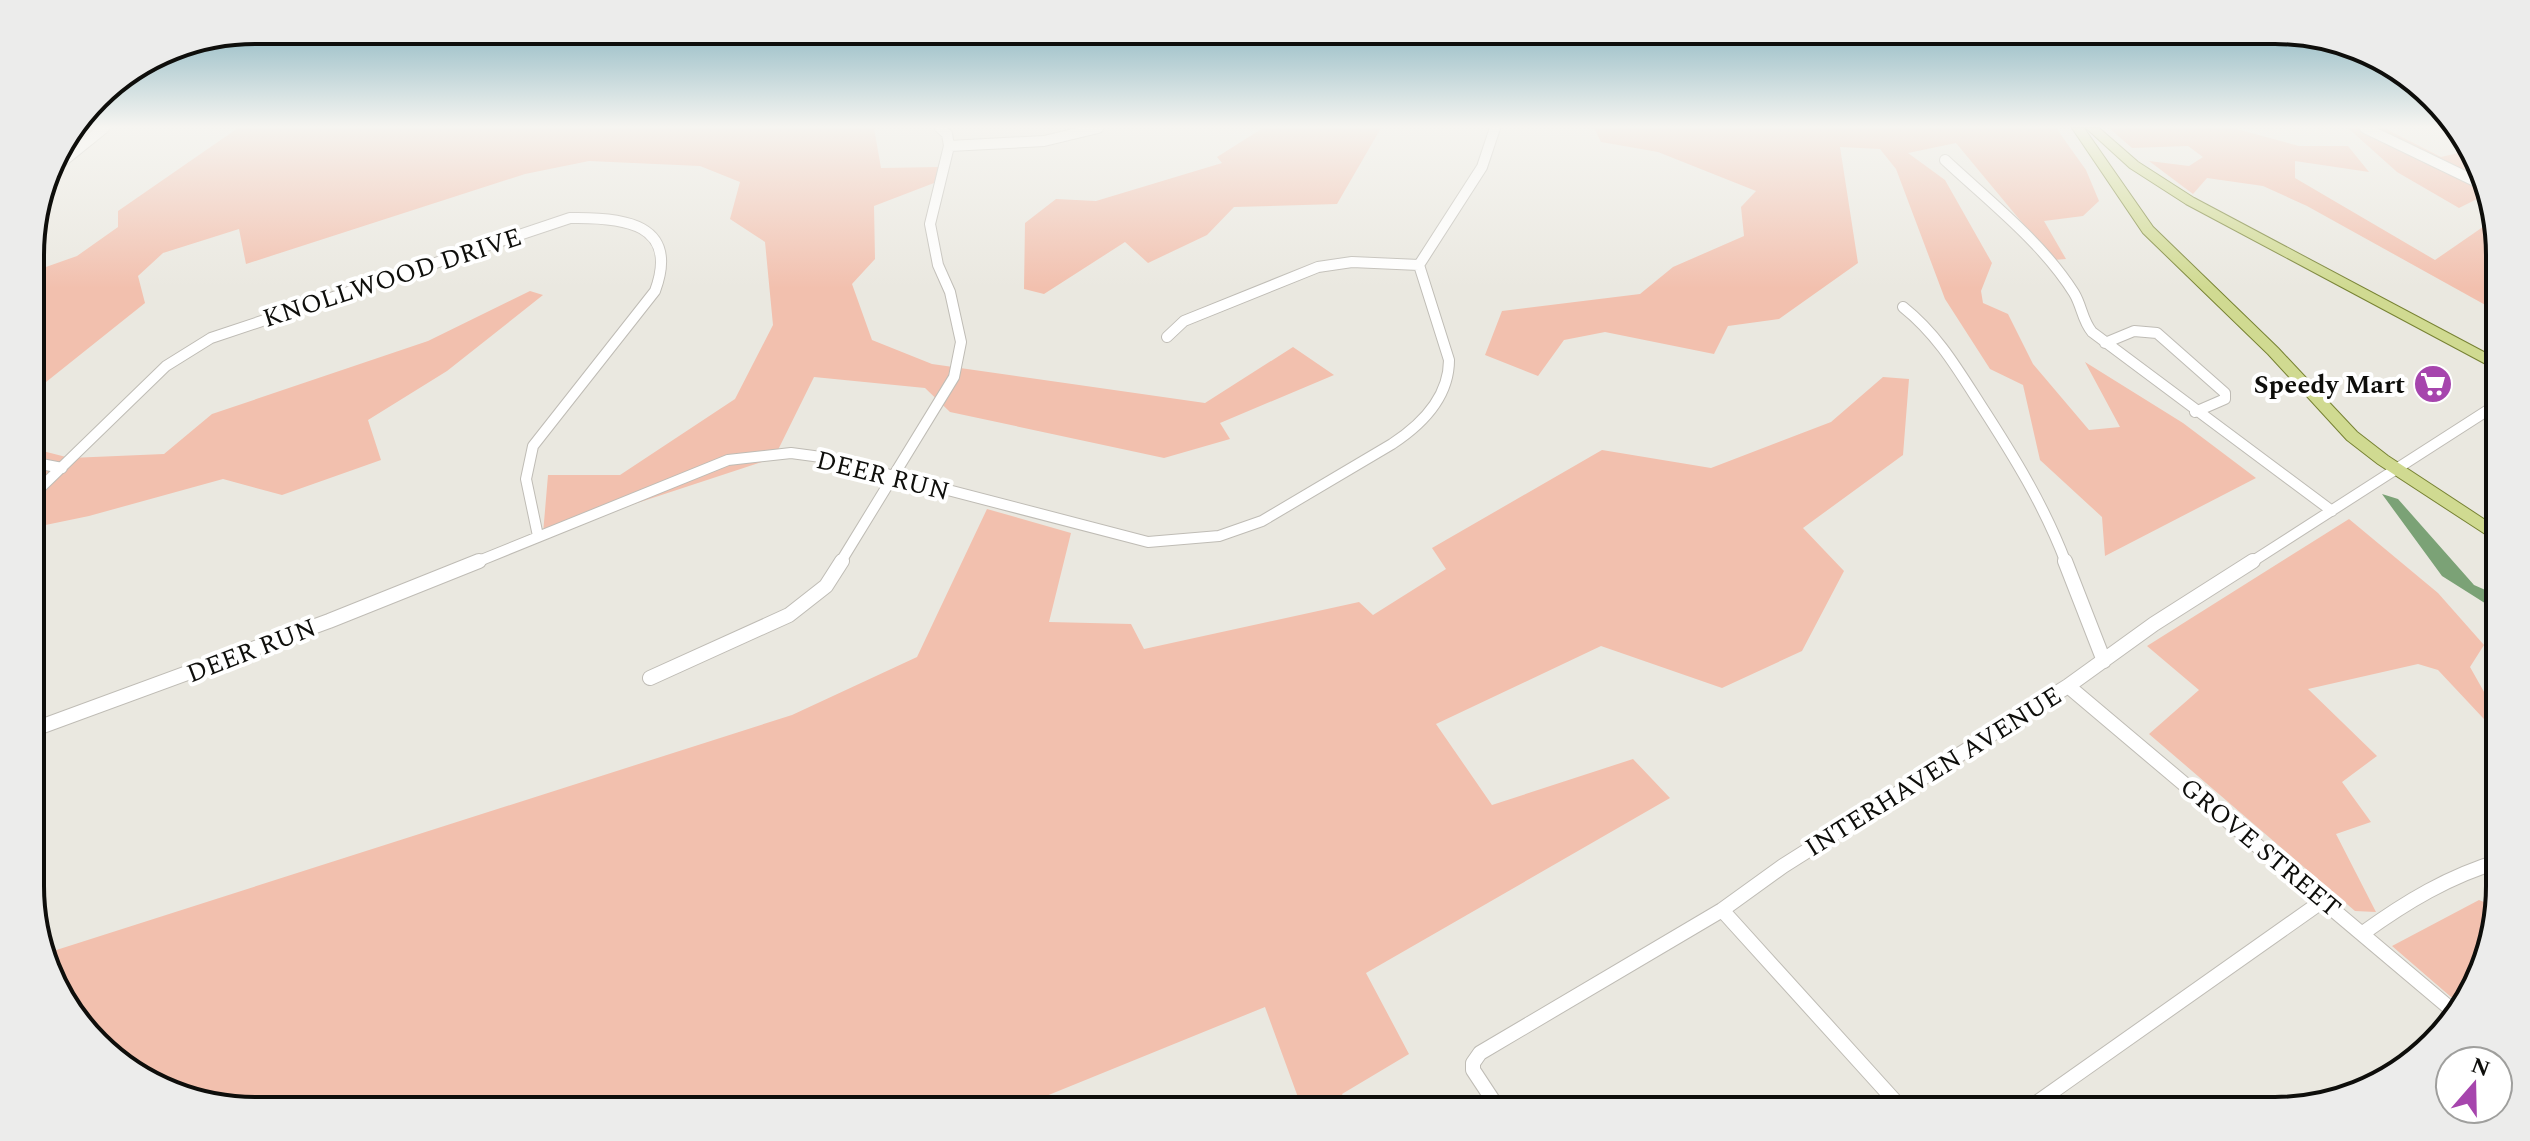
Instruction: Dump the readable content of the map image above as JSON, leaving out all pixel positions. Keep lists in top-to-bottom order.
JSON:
{
  "streets": {
    "street": [
      "KNOLLWOOD DRIVE",
      "DEER RUN",
      "INTERHAVEN AVENUE",
      "GROVE STREET"
    ]
  },
  "crossings": [
    ["KNOLLWOOD DRIVE", "DEER RUN"],
    ["INTERHAVEN AVENUE", "GROVE STREET"]
  ],
  "places": {
    "supermarket": ["Speedy Mart"]
  },
  "north": "top"
}
